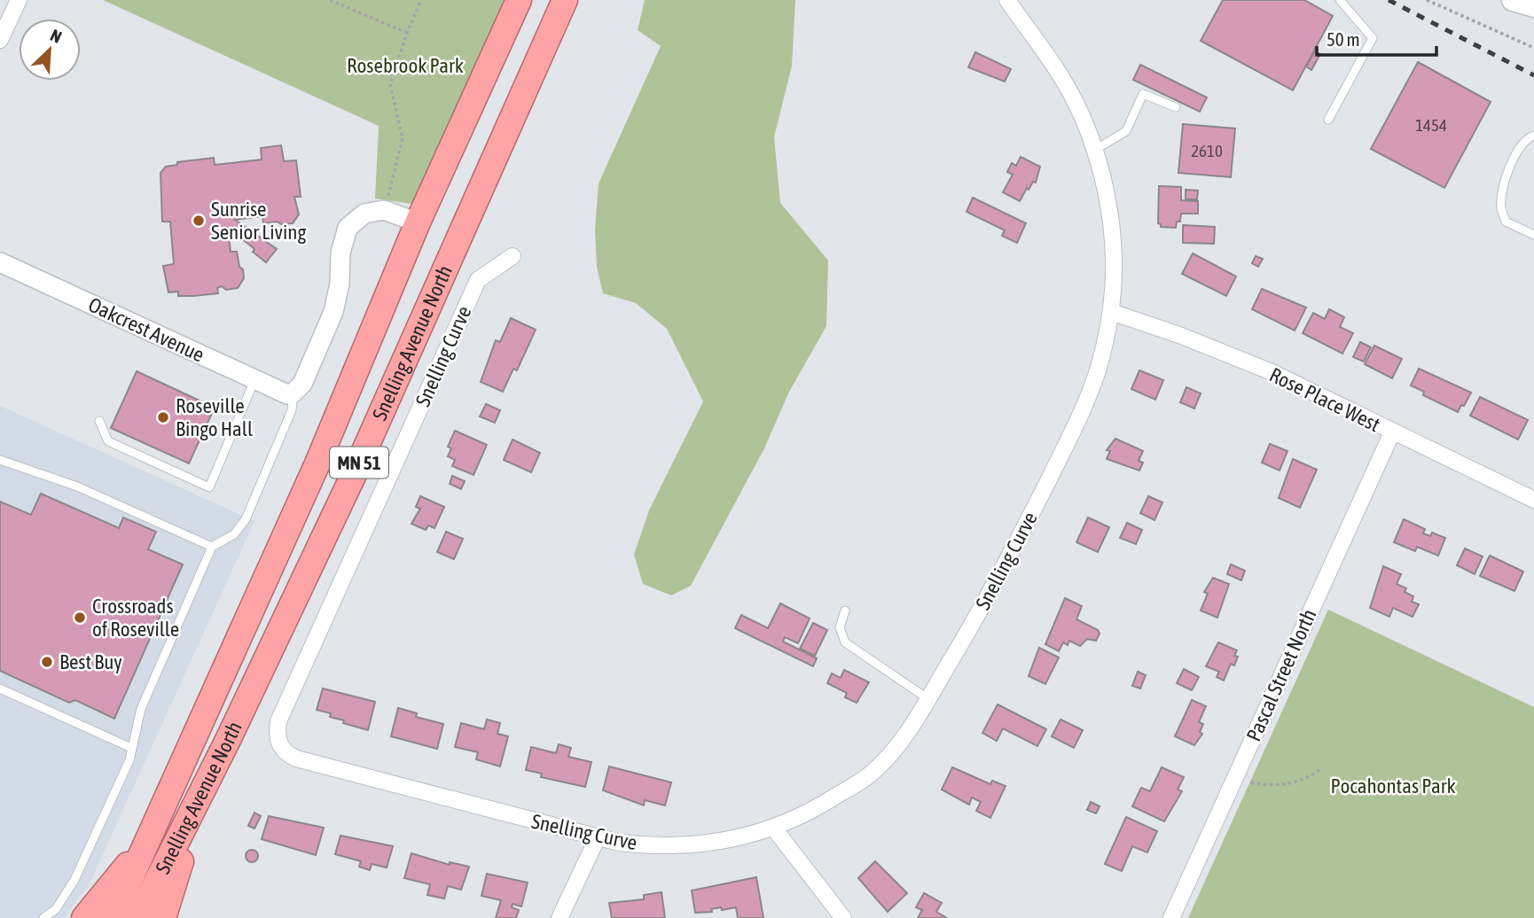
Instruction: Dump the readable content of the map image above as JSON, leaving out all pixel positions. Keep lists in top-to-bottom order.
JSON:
{
  "streets": {
    "highway": ["Snelling Avenue North", "MN 51"],
    "street": [
      "Oakcrest Avenue",
      "Snelling Curve",
      "Rose Place West",
      "Pascal Street North"
    ]
  },
  "crossings": [
    ["Snelling Curve", "Rose Place West"],
    ["Rose Place West", "Pascal Street North"]
  ],
  "parks": ["Rosebrook Park", "Pocahontas Park"],
  "places": [
    "Sunrise Senior Living",
    "Roseville Bingo Hall",
    "Crossroads of Roseville",
    "Best Buy"
  ],
  "house_numbers": ["1454", "2610"],
  "scale_bar": "50 m",
  "north": "top right"
}
